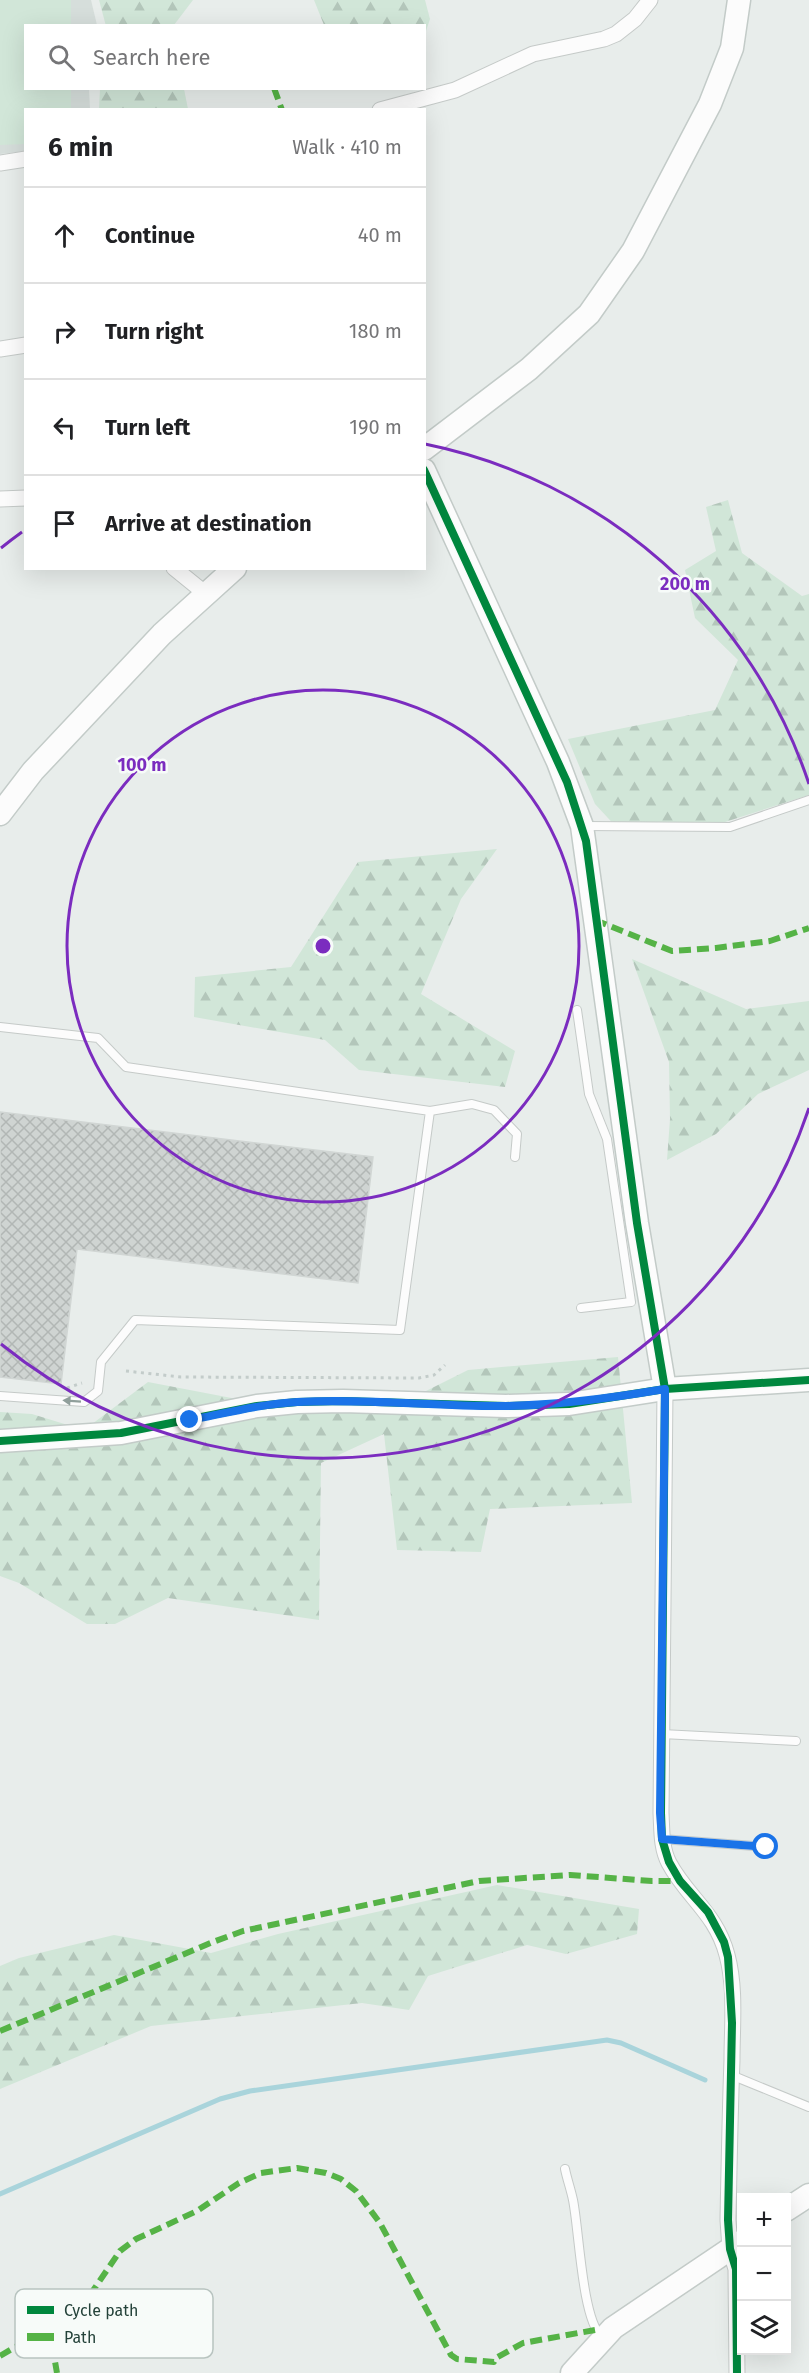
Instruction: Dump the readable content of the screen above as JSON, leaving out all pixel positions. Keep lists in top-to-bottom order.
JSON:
{
  "legend": ["Cycle path", "Path"],
  "page": {
    "search": "Search here",
    "heading": ["6 min", "Walk · 410 m"],
    "list": [
      ["Continue", "40 m"],
      ["Turn right", "180 m"],
      ["Turn left", "190 m"],
      "Arrive at destination"
    ],
    "map_buttons": ["+", "−"]
  },
  "rings": ["200 m", "100 m"]
}
